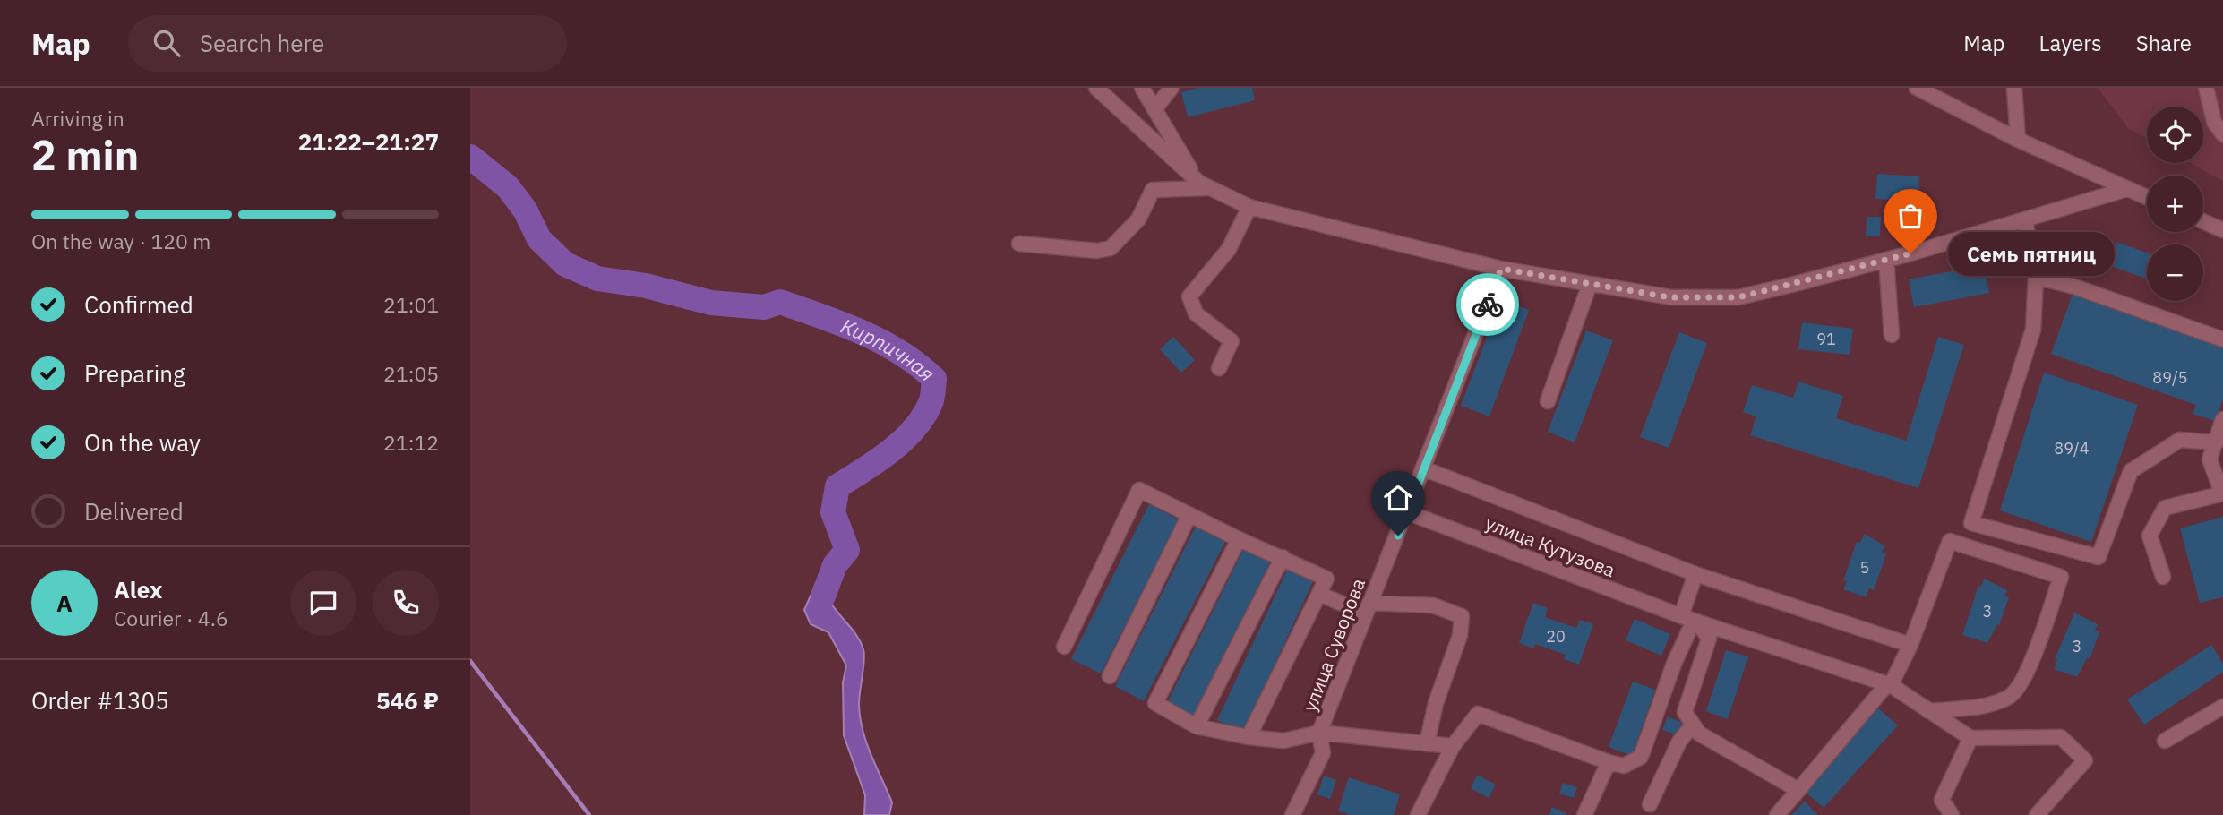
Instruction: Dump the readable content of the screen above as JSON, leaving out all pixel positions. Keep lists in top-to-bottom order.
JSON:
{
  "streets": {
    "street": ["улица Кутузова", "улица Суворова"]
  },
  "crossings": [
    ["улица Кутузова", "улица Суворова"]
  ],
  "water": ["Кирпичная"],
  "places": ["Семь пятниц"],
  "house_numbers": [
    "91",
    "89/5",
    "89/4",
    "5",
    "3",
    "20",
    "3"
  ],
  "page": {
    "header": "Map",
    "search": "Search here",
    "nav": ["Map", "Layers", "Share"],
    "heading": ["2 min", "Arriving in", "21:22–21:27"],
    "panel": [
      "Alex",
      "Courier · 4.6",
      "Order #1305",
      "546 ₽"
    ],
    "map_buttons": ["+", "−"],
    "bar": "On the way · 120 m",
    "bubble": "Семь пятниц",
    "list": [
      ["Confirmed", "21:01"],
      ["Preparing", "21:05"],
      ["On the way", "21:12"],
      "Delivered"
    ],
    "round": "A"
  }
}
